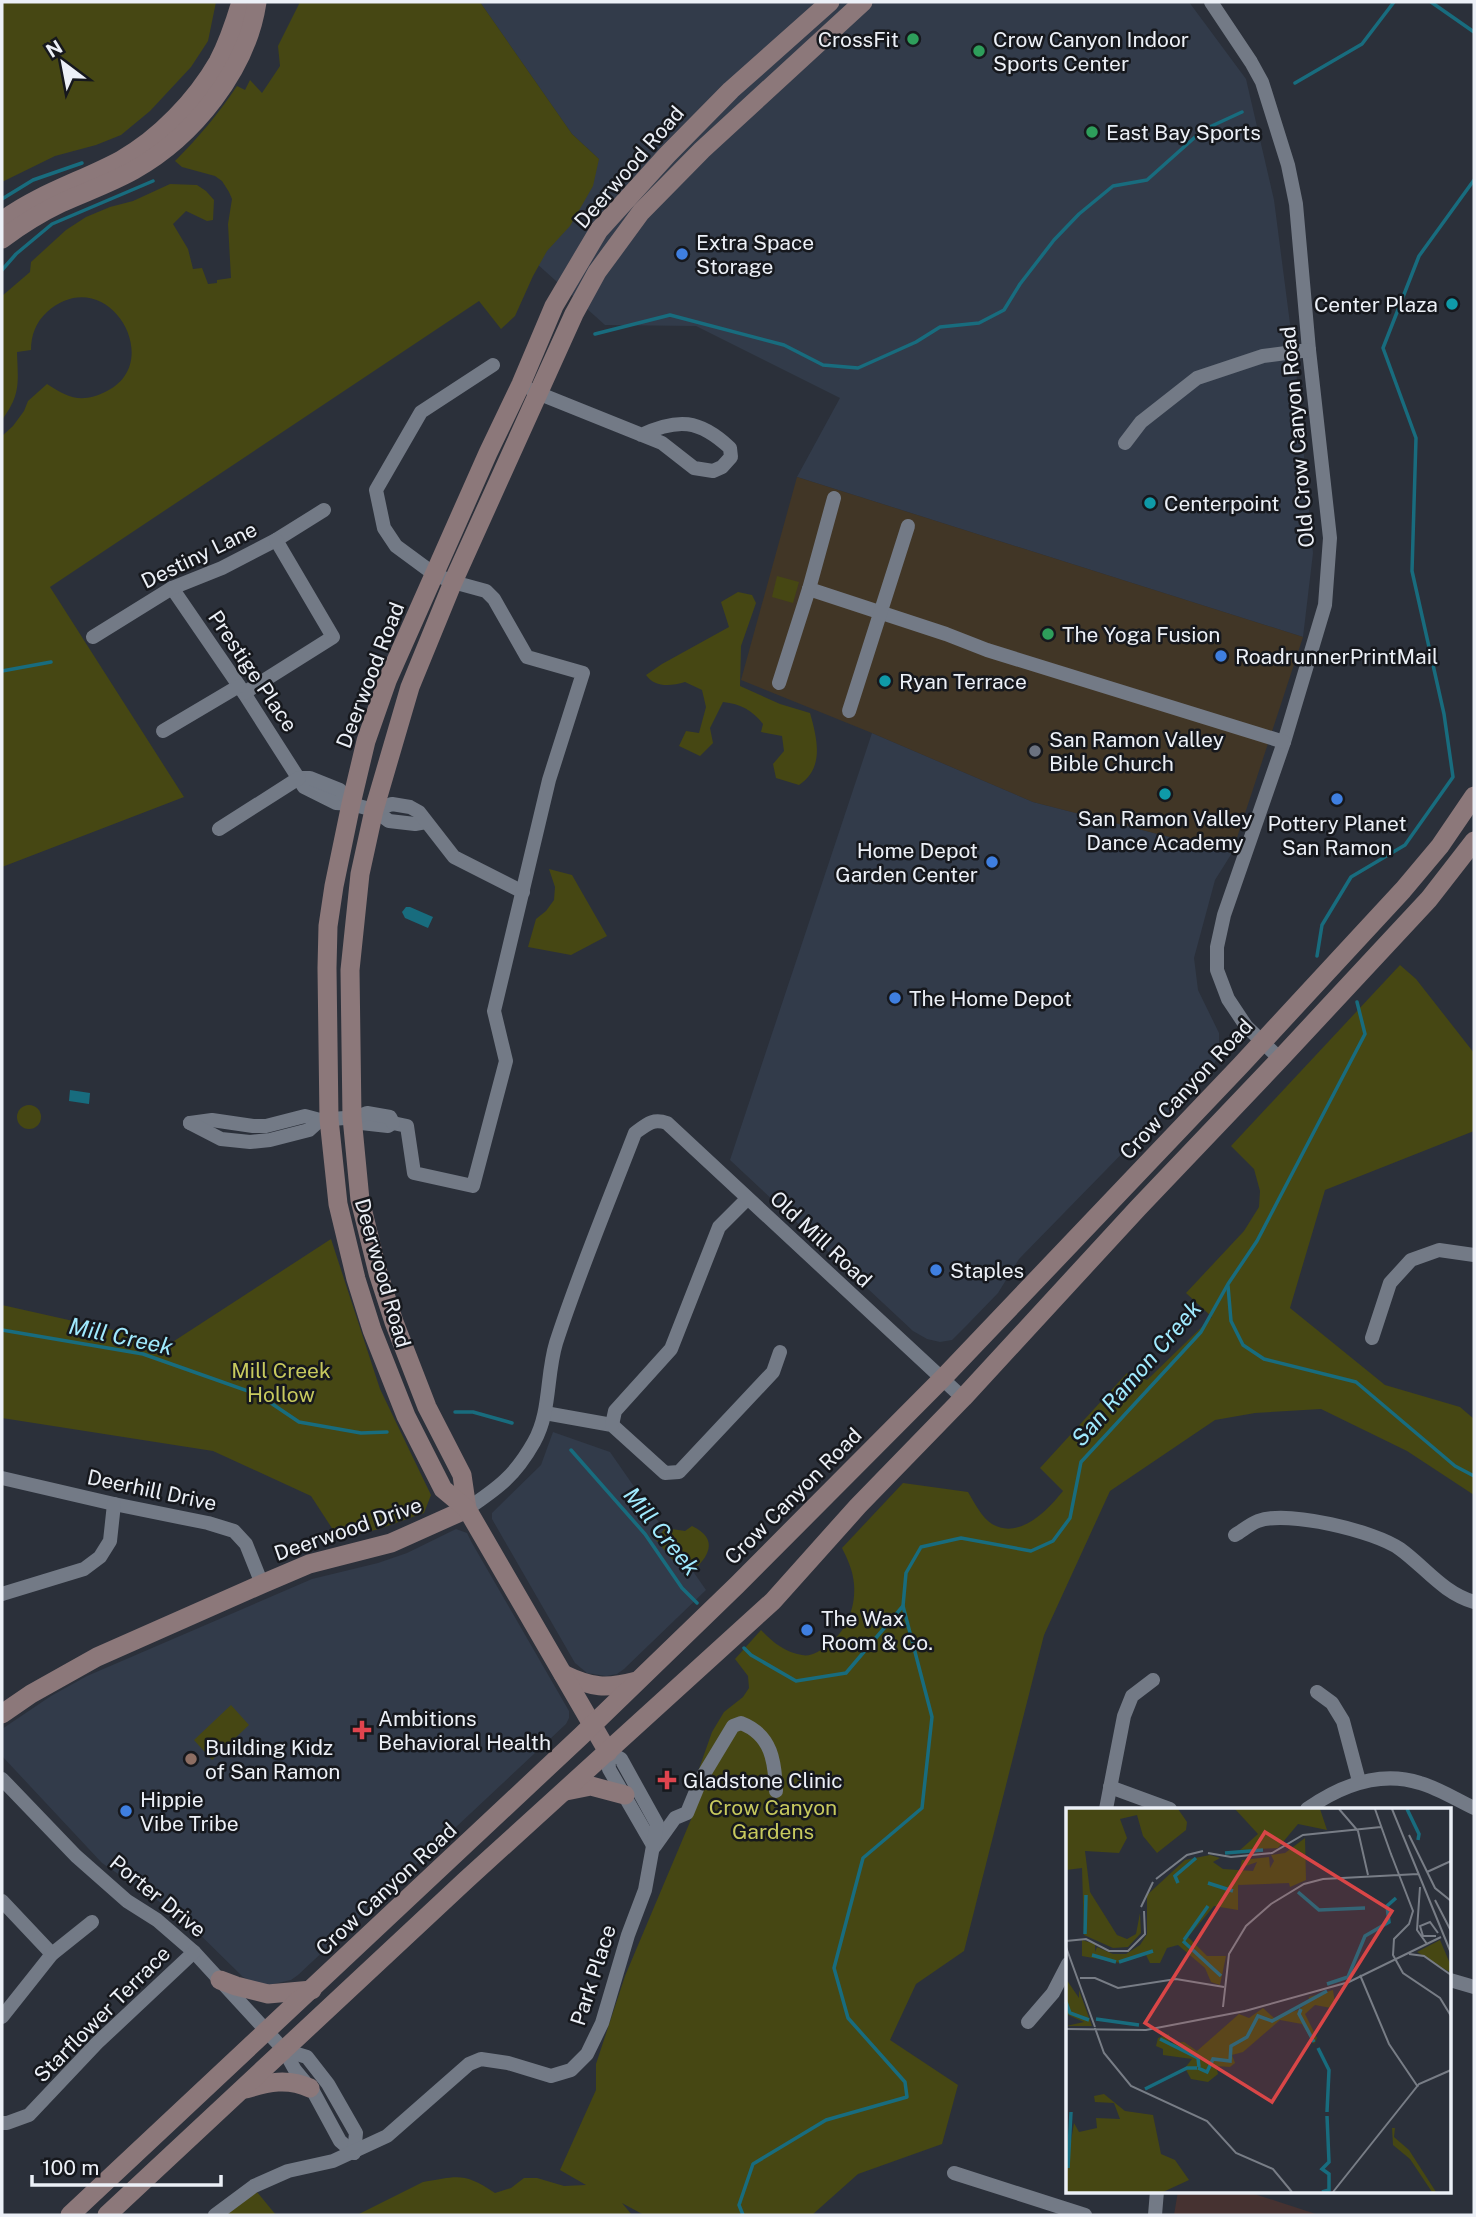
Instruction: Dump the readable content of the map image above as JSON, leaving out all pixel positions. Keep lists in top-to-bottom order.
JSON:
{
  "streets": {
    "street": [
      "Deerwood Road",
      "Old Crow Canyon Road",
      "Destiny Lane",
      "Prestige Place",
      "Crow Canyon Road",
      "Old Mill Road",
      "Deerhill Drive",
      "Deerwood Drive",
      "Porter Drive",
      "Park Place",
      "Starflower Terrace"
    ]
  },
  "crossings": [
    ["Deerwood Road", "Crow Canyon Road"],
    ["Deerwood Road", "Deerwood Drive"],
    ["Deerwood Road", "Park Place"],
    ["Old Crow Canyon Road", "Crow Canyon Road"],
    ["Destiny Lane", "Prestige Place"],
    ["Crow Canyon Road", "Old Mill Road"],
    ["Crow Canyon Road", "Porter Drive"],
    ["Old Mill Road", "Deerwood Drive"],
    ["Deerhill Drive", "Deerwood Drive"],
    ["Porter Drive", "Starflower Terrace"]
  ],
  "water": ["Mill Creek", "San Ramon Creek"],
  "parks": ["Mill Creek Hollow", "Crow Canyon Gardens"],
  "places": {
    "other": [
      "CrossFit",
      "Crow Canyon Indoor Sports Center",
      "East Bay Sports",
      "Extra Space Storage",
      "Center Plaza",
      "Centerpoint",
      "The Yoga Fusion",
      "RoadrunnerPrintMail",
      "Ryan Terrace",
      "San Ramon Valley Bible Church",
      "San Ramon Valley Dance Academy",
      "Pottery Planet San Ramon",
      "Home Depot Garden Center",
      "The Home Depot",
      "Staples",
      "The Wax Room & Co.",
      "Building Kidz of San Ramon",
      "Hippie Vibe Tribe"
    ],
    "health": ["Ambitions Behavioral Health", "Gladstone Clinic"]
  },
  "scale_bar": "100 m",
  "north": "top left"
}
